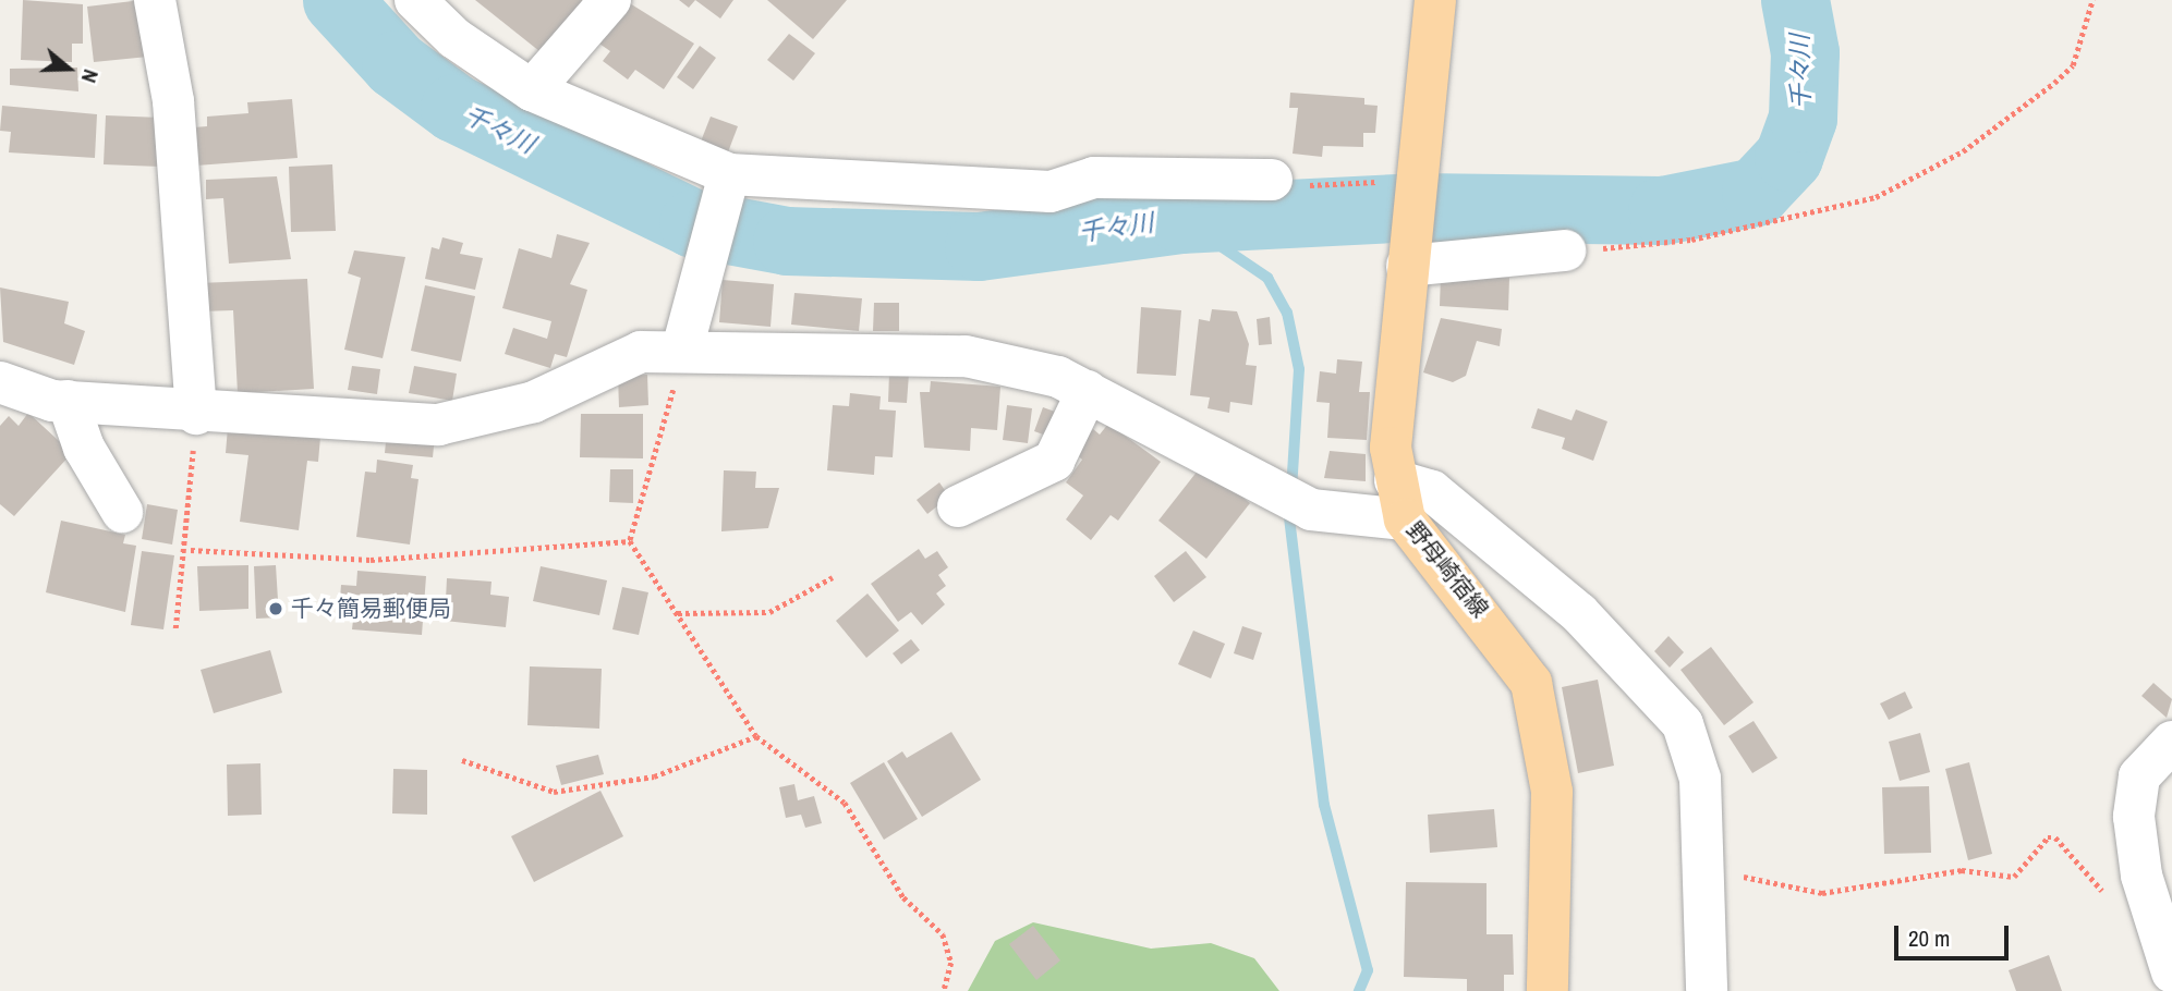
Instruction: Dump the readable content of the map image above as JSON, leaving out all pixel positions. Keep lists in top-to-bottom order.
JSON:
{
  "streets": {
    "main road": ["野母崎宿線"]
  },
  "water": ["千々川"],
  "places": ["千々簡易郵便局"],
  "scale_bar": "20 m",
  "north": "right"
}
